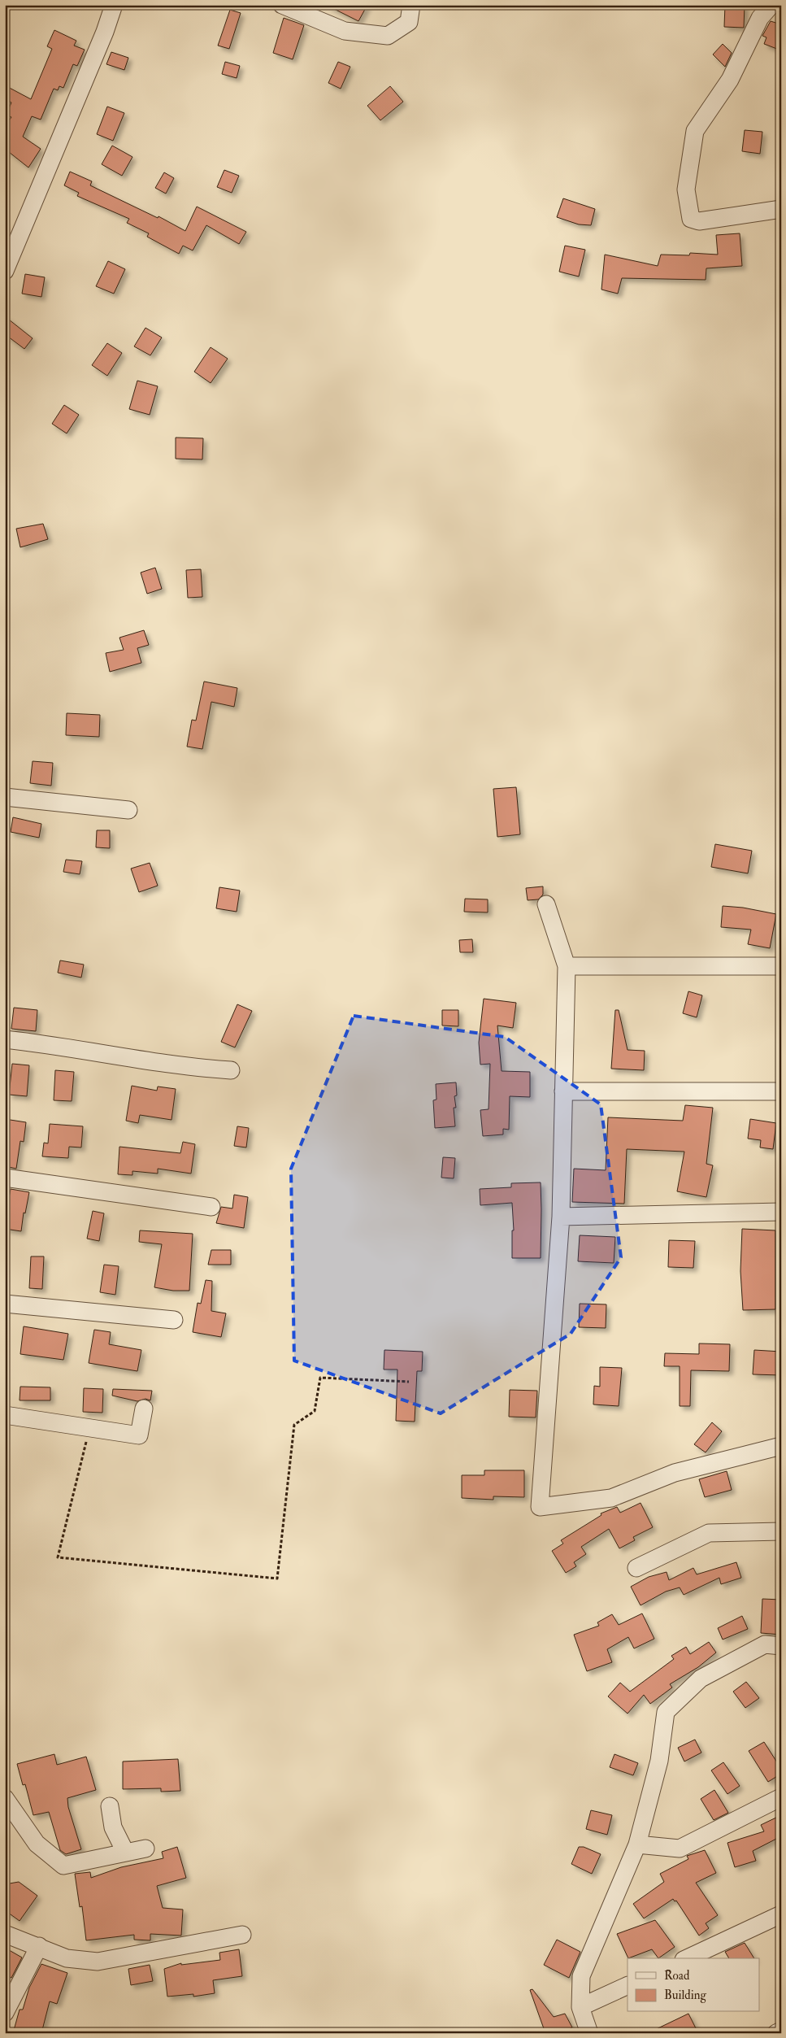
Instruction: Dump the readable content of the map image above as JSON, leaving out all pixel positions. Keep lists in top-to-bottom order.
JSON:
{
  "legend": ["Road", "Building"]
}
